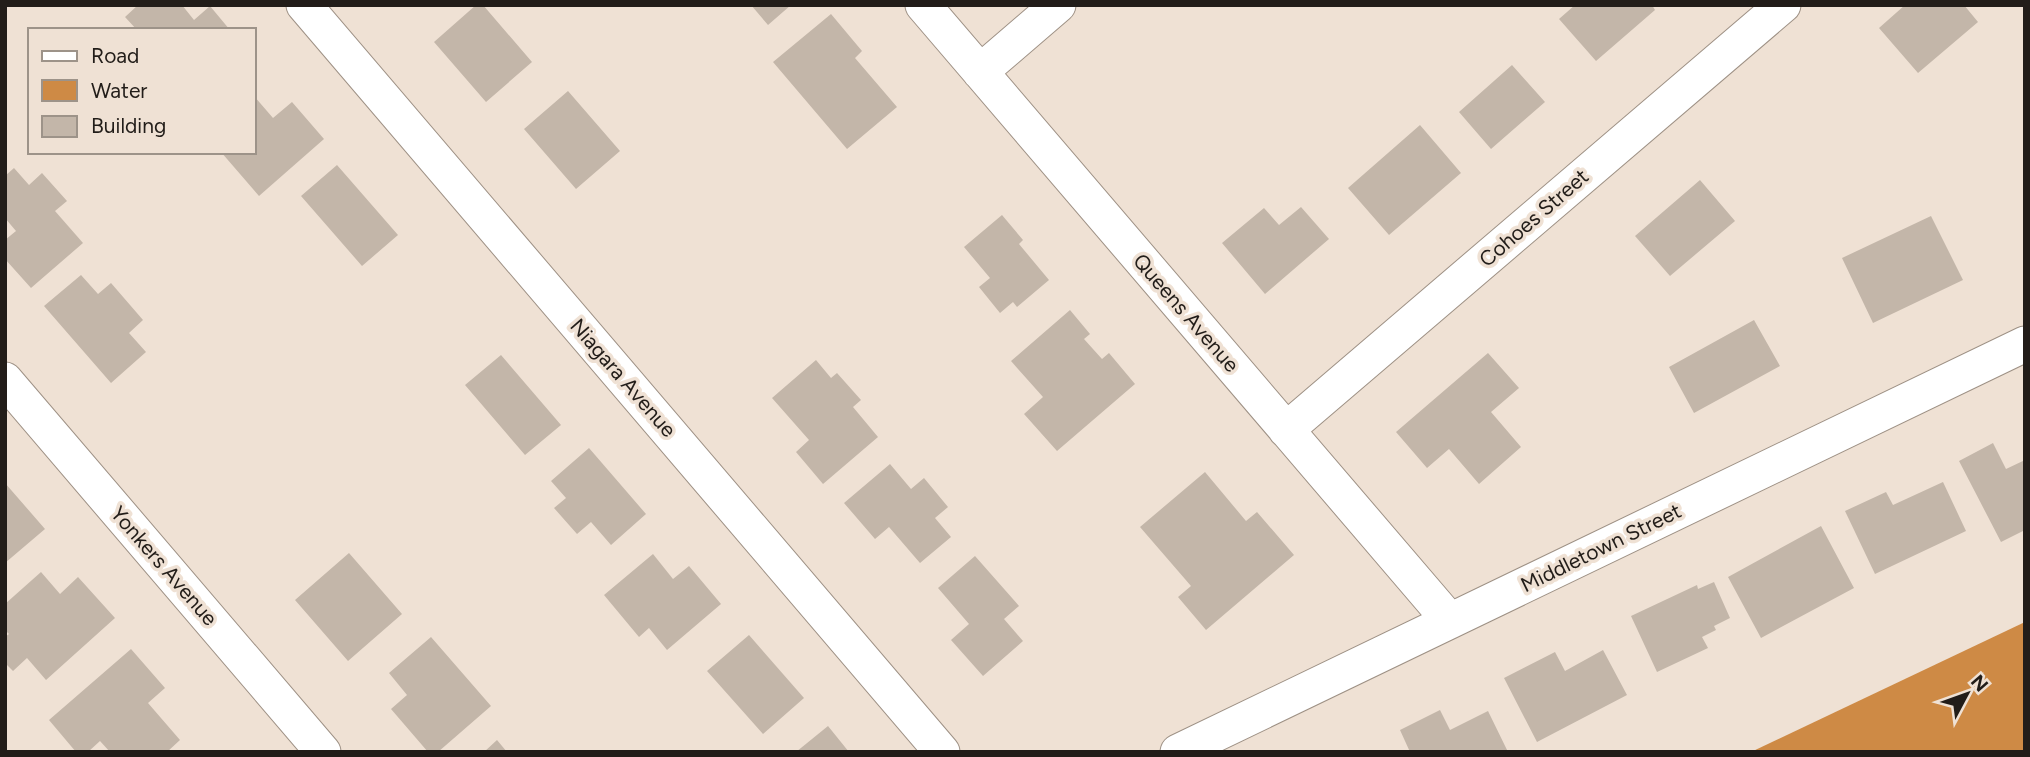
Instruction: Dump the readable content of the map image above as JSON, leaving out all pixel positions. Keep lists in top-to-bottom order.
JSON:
{
  "streets": {
    "street": [
      "Cohoes Street",
      "Queens Avenue",
      "Niagara Avenue",
      "Middletown Street",
      "Yonkers Avenue"
    ]
  },
  "crossings": [
    ["Cohoes Street", "Queens Avenue"],
    ["Queens Avenue", "Middletown Street"]
  ],
  "legend": ["Road", "Water", "Building"],
  "north": "top right"
}
